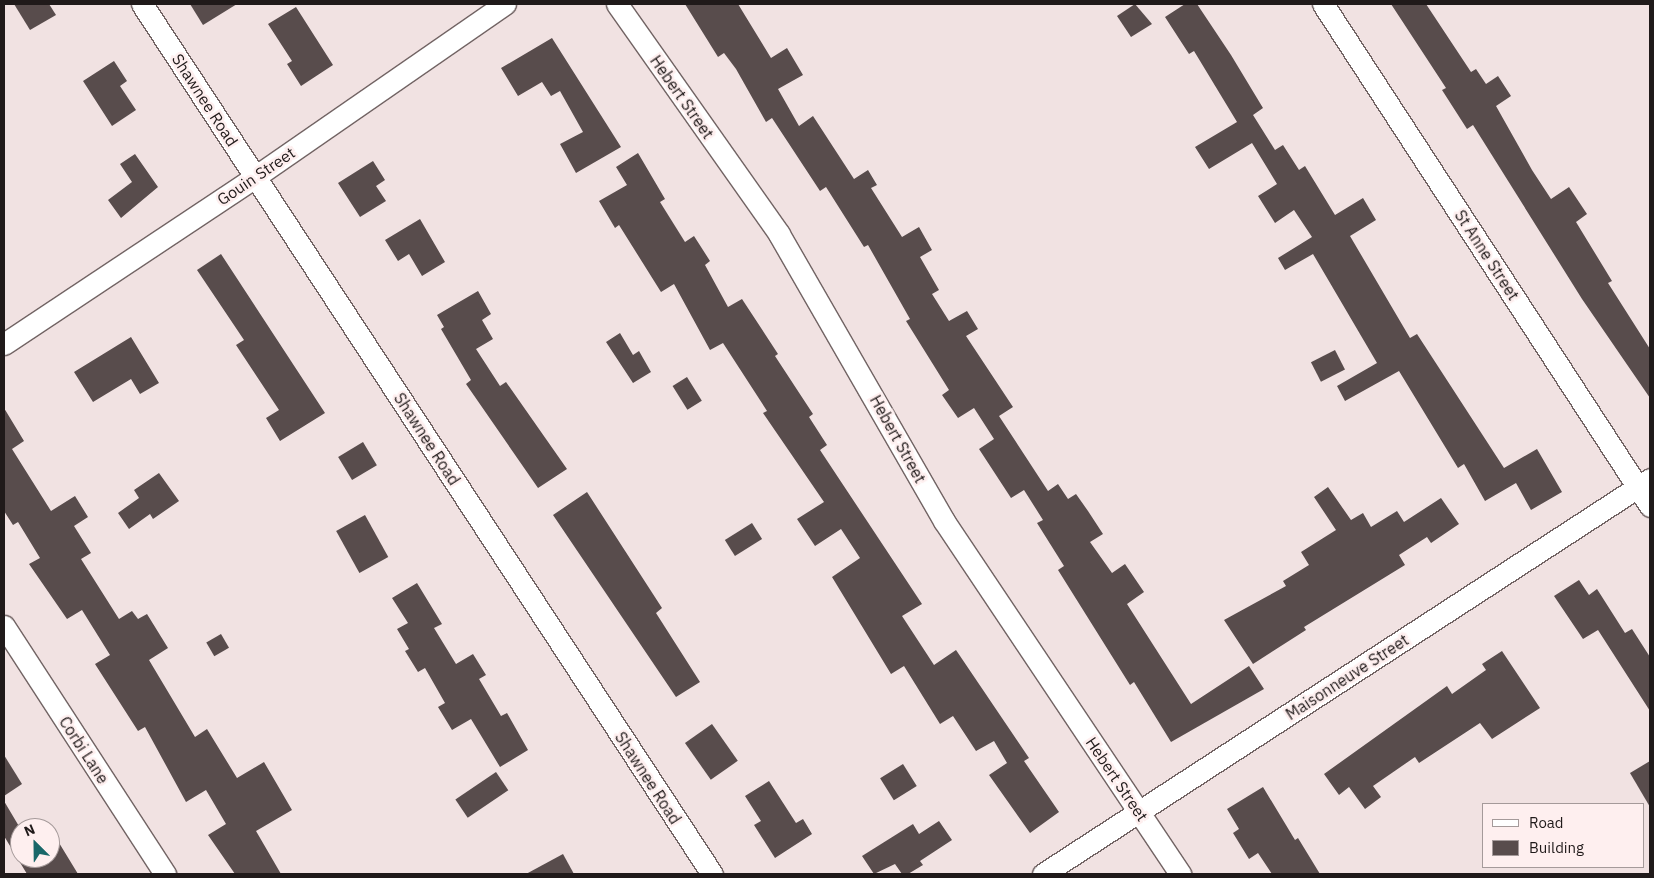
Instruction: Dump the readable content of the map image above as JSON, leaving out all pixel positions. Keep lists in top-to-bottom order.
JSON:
{
  "streets": {
    "street": [
      "Hebert Street",
      "Shawnee Road",
      "Gouin Street",
      "St Anne Street",
      "Maisonneuve Street",
      "Corbi Lane"
    ]
  },
  "crossings": [
    ["Hebert Street", "Maisonneuve Street"],
    ["Shawnee Road", "Gouin Street"],
    ["St Anne Street", "Maisonneuve Street"]
  ],
  "legend": ["Road", "Building"],
  "north": "top left"
}
